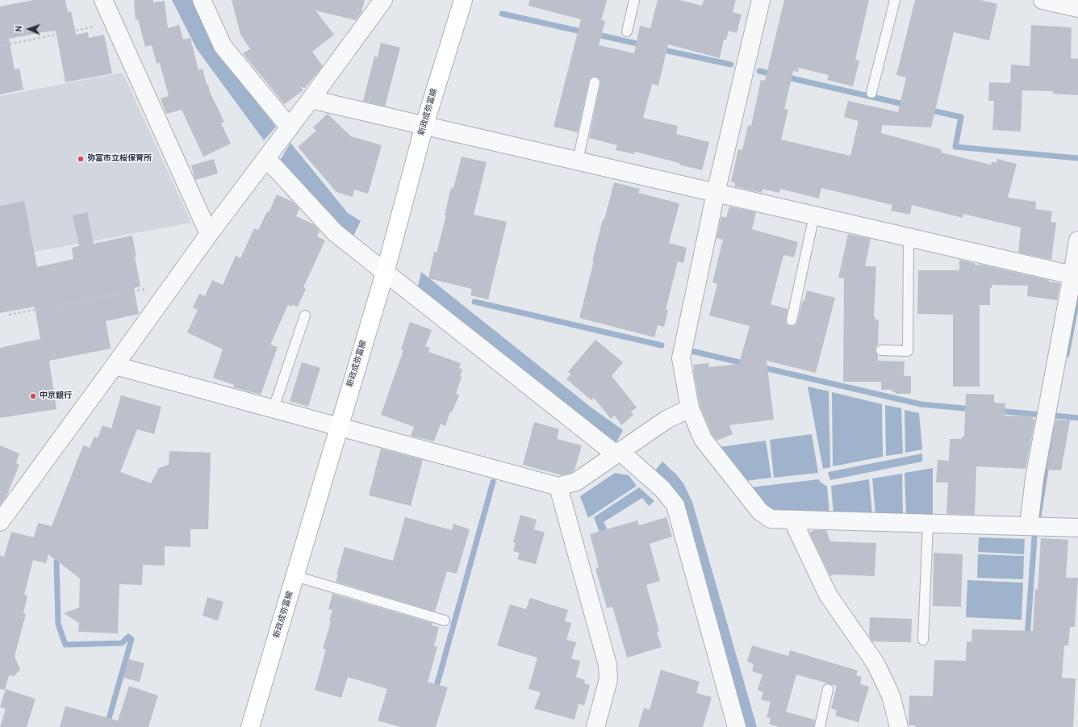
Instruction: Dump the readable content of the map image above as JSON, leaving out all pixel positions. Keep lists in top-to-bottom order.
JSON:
{
  "streets": {
    "main road": ["新政成弥富線"]
  },
  "places": ["弥富市立桜保育所", "中京銀行"],
  "north": "left"
}
